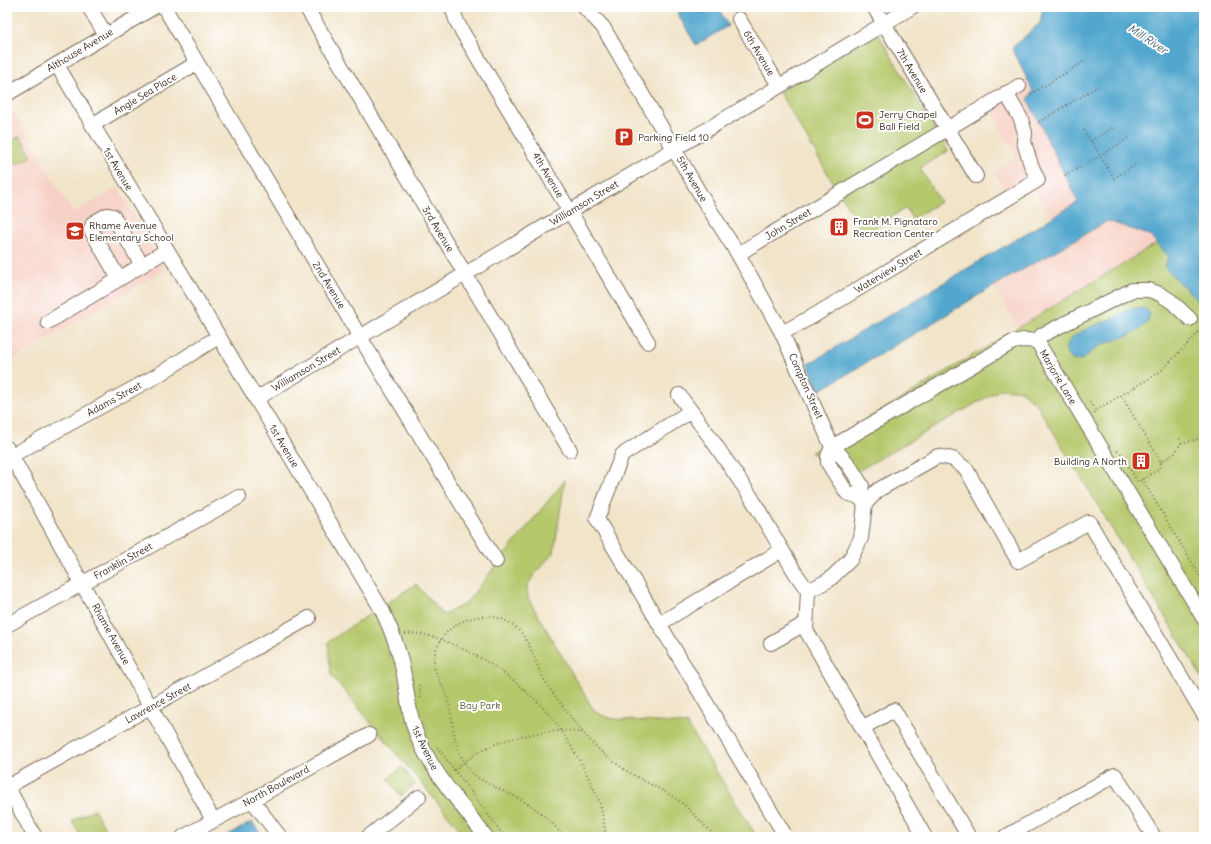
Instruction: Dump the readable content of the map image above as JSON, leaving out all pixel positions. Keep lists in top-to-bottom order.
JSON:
{
  "streets": {
    "street": [
      "Althouse Avenue",
      "6th Avenue",
      "7th Avenue",
      "Angle Sea Place",
      "1st Avenue",
      "4th Avenue",
      "5th Avenue",
      "Williamson Street",
      "John Street",
      "3rd Avenue",
      "Waterview Street",
      "2nd Avenue",
      "Marjorie Lane",
      "Compton Street",
      "Adams Street",
      "Franklin Street",
      "Rhame Avenue",
      "Lawrence Street",
      "North Boulevard"
    ]
  },
  "crossings": [
    ["Althouse Avenue", "1st Avenue"],
    ["6th Avenue", "Williamson Street"],
    ["7th Avenue", "Williamson Street"],
    ["7th Avenue", "John Street"],
    ["Angle Sea Place", "1st Avenue"],
    ["Angle Sea Place", "2nd Avenue"],
    ["1st Avenue", "Williamson Street"],
    ["1st Avenue", "Adams Street"],
    ["4th Avenue", "Williamson Street"],
    ["5th Avenue", "Williamson Street"],
    ["5th Avenue", "John Street"],
    ["5th Avenue", "Waterview Street"],
    ["5th Avenue", "Compton Street"],
    ["Williamson Street", "3rd Avenue"],
    ["Williamson Street", "2nd Avenue"],
    ["Waterview Street", "Compton Street"],
    ["Marjorie Lane", "Compton Street"],
    ["Adams Street", "Rhame Avenue"],
    ["Franklin Street", "Rhame Avenue"],
    ["Rhame Avenue", "Lawrence Street"],
    ["Rhame Avenue", "North Boulevard"]
  ],
  "water": ["Mill River"],
  "parks": ["Bay Park"],
  "places": {
    "sports": ["Jerry Chapel Ball Field"],
    "parking": ["Parking Field 10"],
    "building": ["Frank M. Pignataro Recreation Center", "Building A North"],
    "school or university": ["Rhame Avenue Elementary School"]
  }
}
